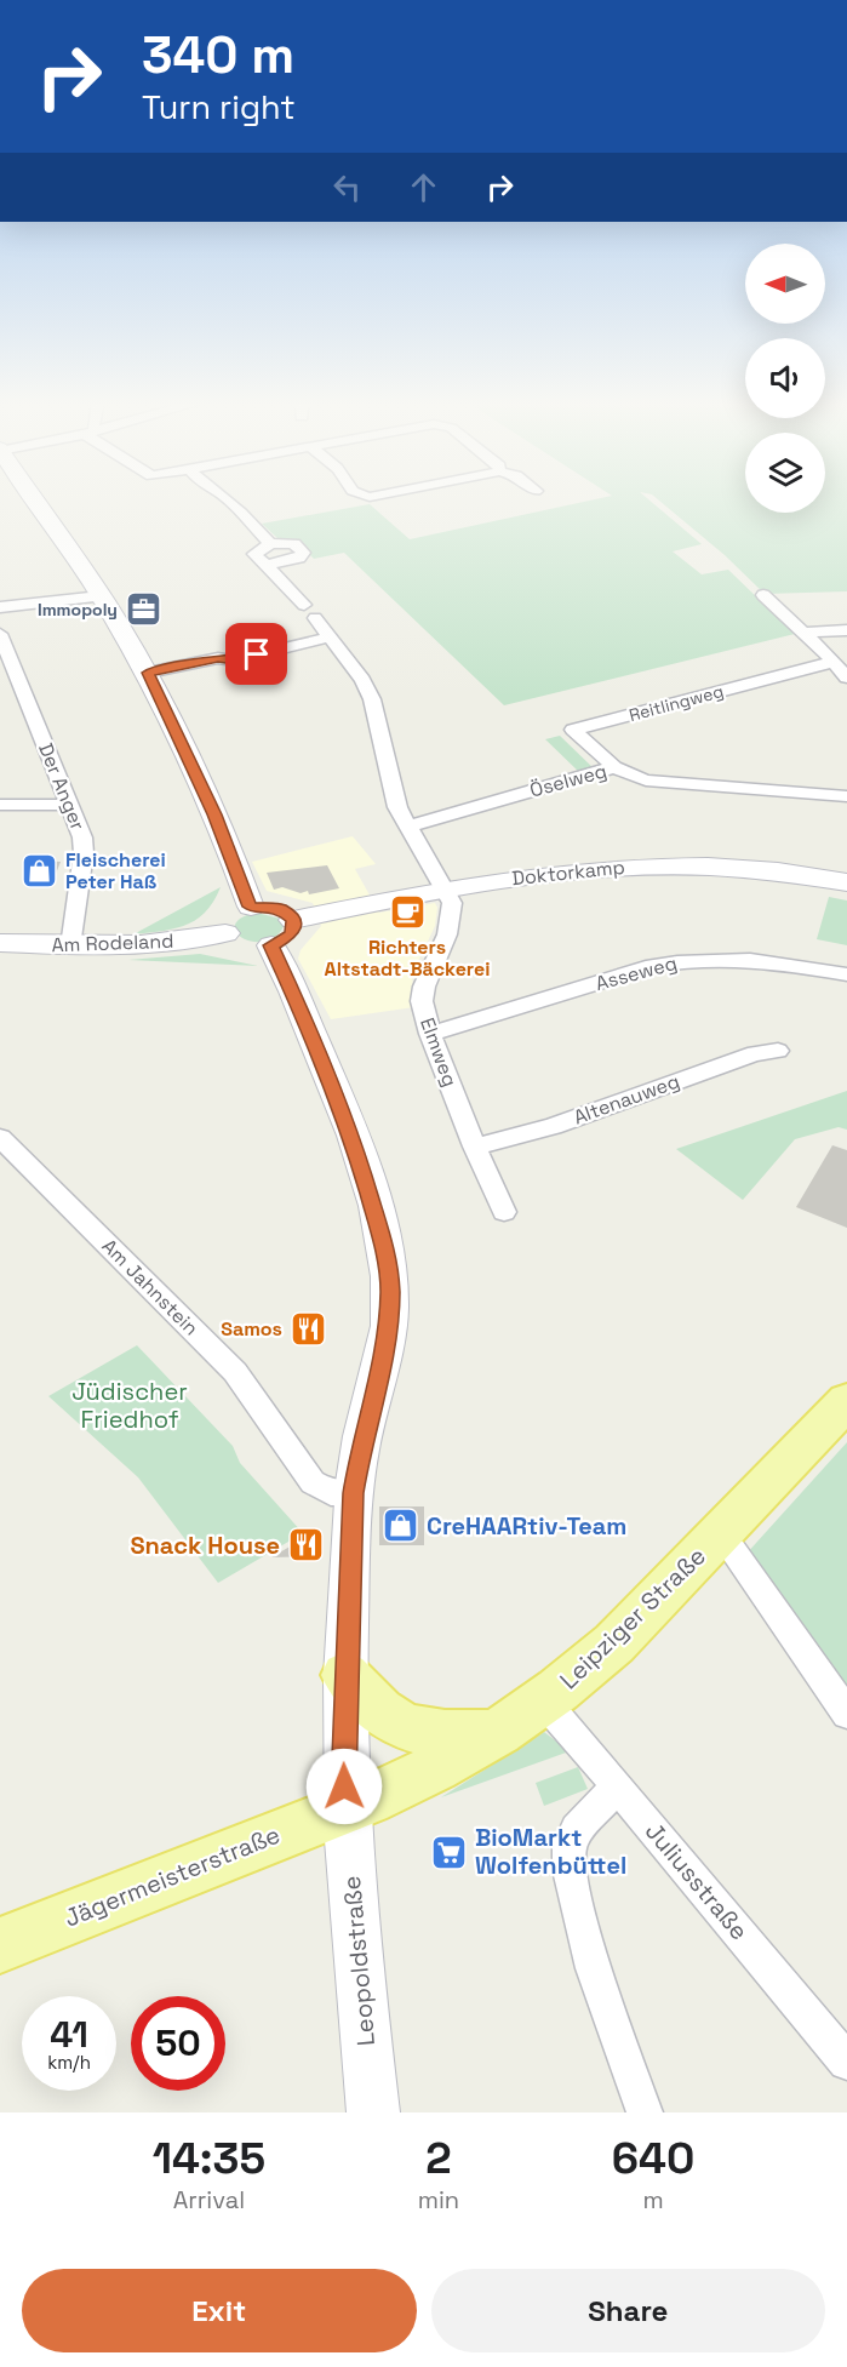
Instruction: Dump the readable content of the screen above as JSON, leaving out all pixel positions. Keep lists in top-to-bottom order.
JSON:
{
  "streets": {
    "main road": [
      "Doktorkamp",
      "Am Rodeland",
      "Leipziger Straße",
      "Jägermeisterstraße",
      "Leopoldstraße"
    ],
    "street": [
      "Reitlingweg",
      "Öselweg",
      "Der Anger",
      "Asseweg",
      "Elmweg",
      "Altenauweg",
      "Am Jahnstein",
      "Juliusstraße"
    ]
  },
  "crossings": [
    ["Reitlingweg", "Öselweg"],
    ["Der Anger", "Am Rodeland"],
    ["Doktorkamp", "Am Rodeland"],
    ["Doktorkamp", "Elmweg"],
    ["Doktorkamp", "Leopoldstraße"],
    ["Am Rodeland", "Leopoldstraße"],
    ["Asseweg", "Elmweg"],
    ["Elmweg", "Altenauweg"],
    ["Am Jahnstein", "Leopoldstraße"],
    ["Leipziger Straße", "Jägermeisterstraße"],
    ["Leipziger Straße", "Juliusstraße"],
    ["Leipziger Straße", "Leopoldstraße"],
    ["Jägermeisterstraße", "Leopoldstraße"]
  ],
  "parks": ["Jüdischer Friedhof"],
  "places": {
    "office": ["Immopoly"],
    "shop": ["Fleischerei Peter Haß", "CreHAARtiv-Team"],
    "cafe": ["Richters Altstadt-Bäckerei"],
    "restaurant": ["Samos", "Snack House"],
    "supermarket": ["BioMarkt Wolfenbüttel"]
  },
  "north": "left",
  "page": {
    "turn": ["340 m", "Turn right"],
    "speed": "41 km/h",
    "limit": "50",
    "eta": [
      "14:35",
      "Arrival",
      "2",
      "min",
      "640",
      "m"
    ],
    "buttons": ["Exit", "Share"]
  }
}
